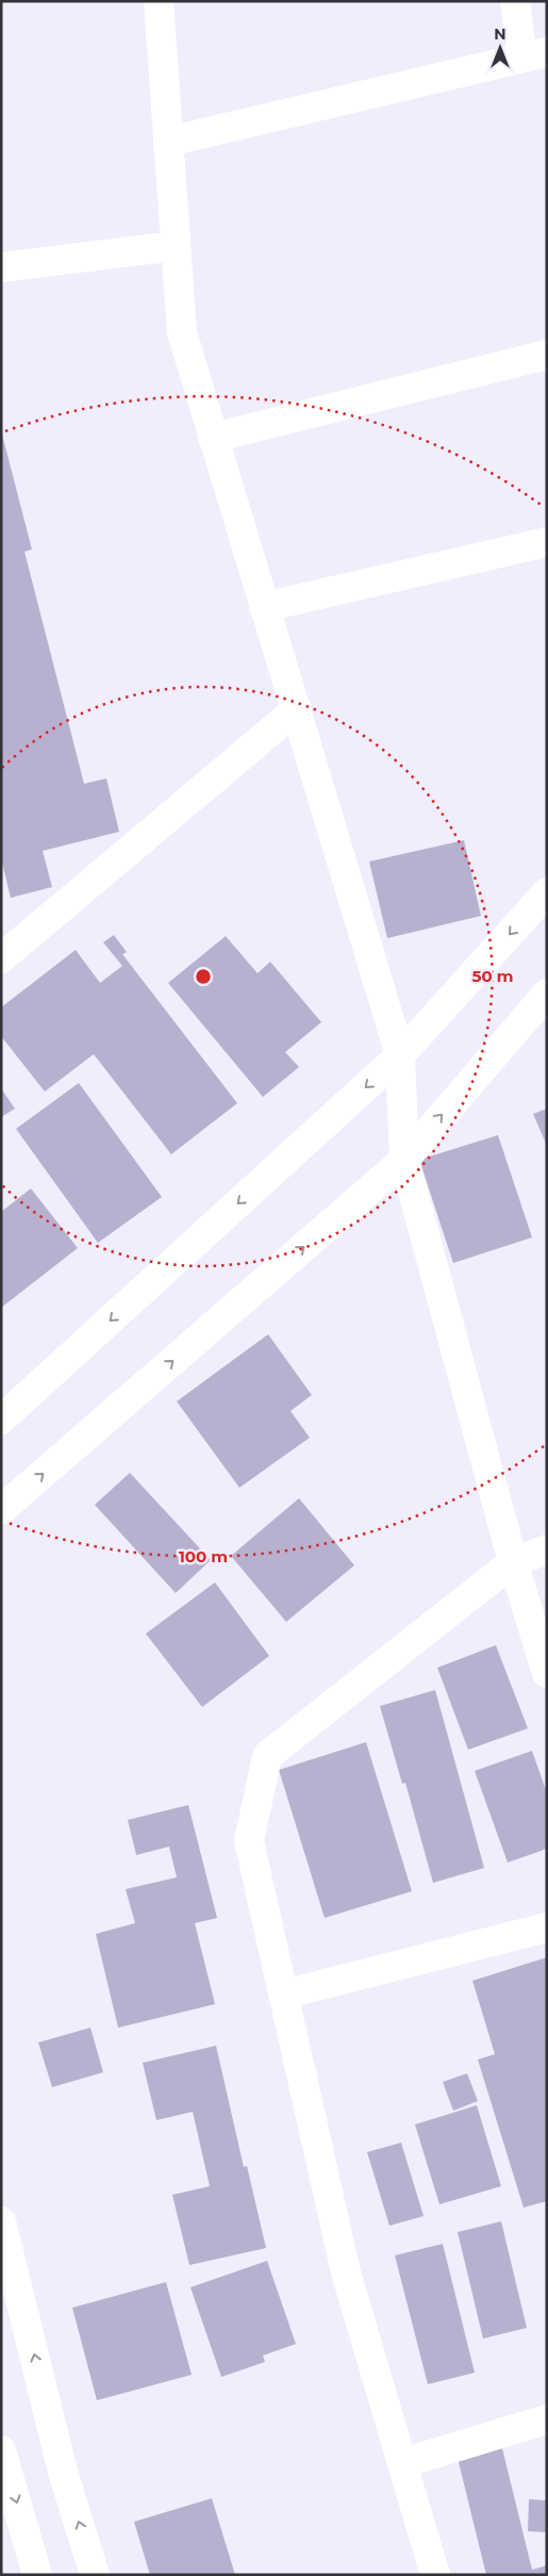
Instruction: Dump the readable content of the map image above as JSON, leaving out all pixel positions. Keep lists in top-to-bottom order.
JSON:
{
  "north": "top",
  "rings": ["50 m", "100 m"]
}
